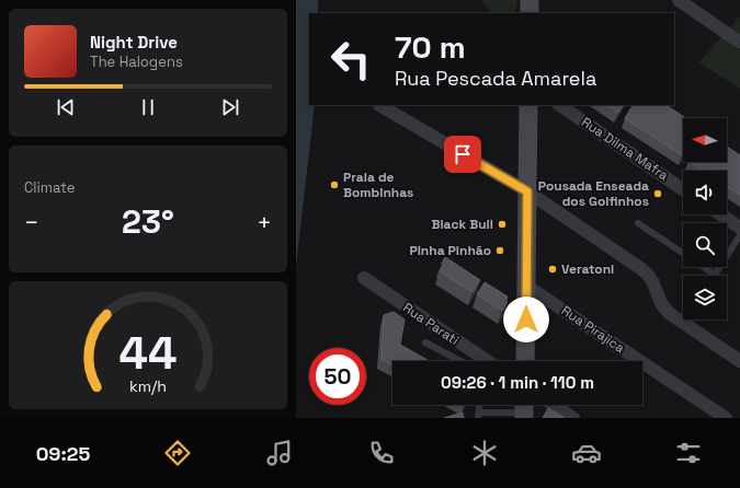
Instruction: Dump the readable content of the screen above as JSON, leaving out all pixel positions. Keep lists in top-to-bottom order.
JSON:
{
  "streets": {
    "street": ["Rua Dilma Mafra", "Rua Parati", "Rua Pirajica"]
  },
  "places": [
    "Praia de Bombinhas",
    "Pousada Enseada dos Golfinhos",
    "Black Bull",
    "Pinha Pinhão",
    "Veratoni"
  ],
  "north": "left",
  "page": {
    "turn": ["70 m", "Rua Pescada Amarela"],
    "song": ["Night Drive", "The Halogens"],
    "tile": "Climate",
    "heat": ["−", "23°", "+"],
    "limit": "50",
    "trip": "09:26 · 1 min · 110 m",
    "tabs": "09:25",
    "gauge": ["44", "km/h"]
  }
}
